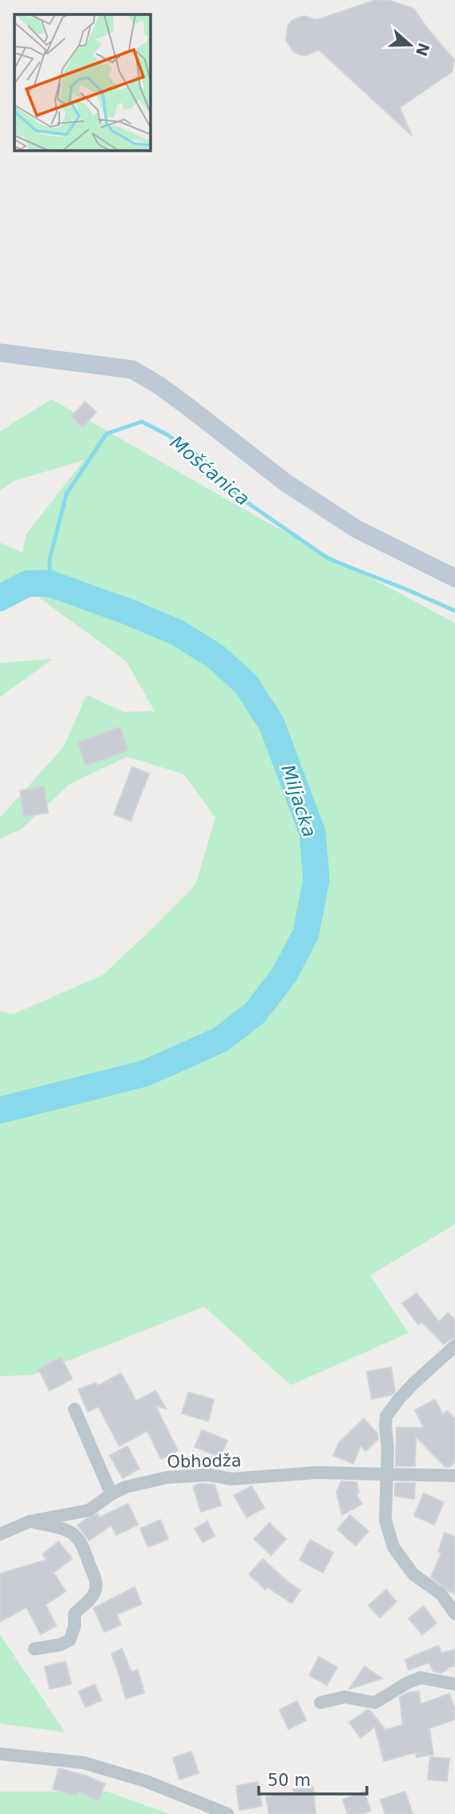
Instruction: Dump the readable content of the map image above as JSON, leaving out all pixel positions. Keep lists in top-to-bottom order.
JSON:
{
  "streets": {
    "street": ["Obhodža"]
  },
  "water": ["Mošćanica", "Miljacka"],
  "scale_bar": "50 m",
  "north": "right"
}
